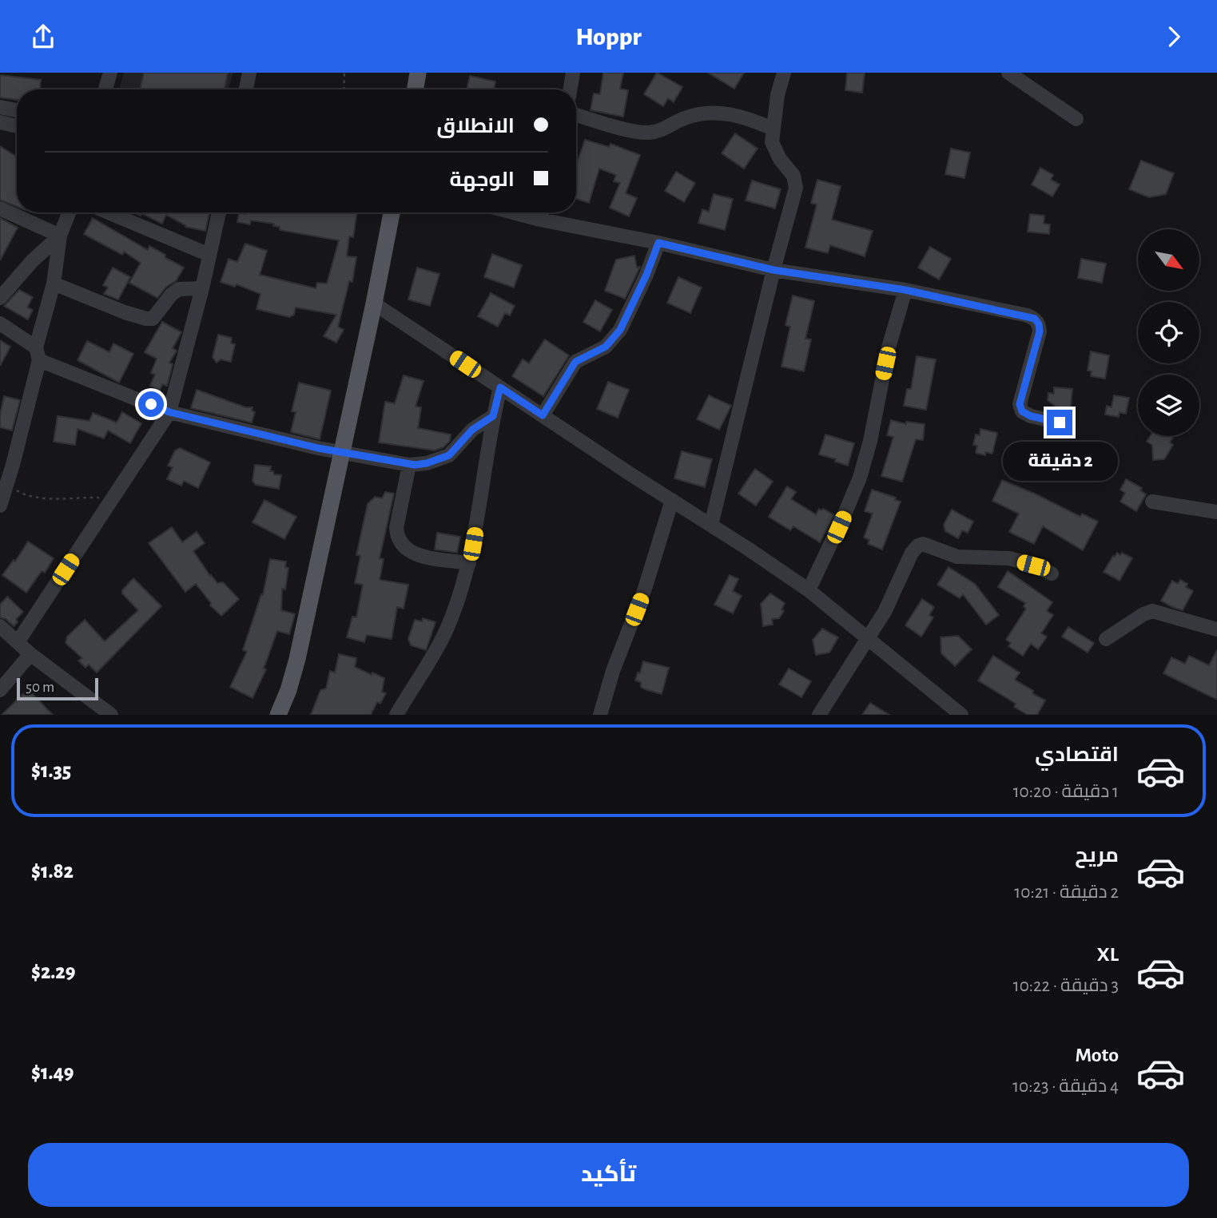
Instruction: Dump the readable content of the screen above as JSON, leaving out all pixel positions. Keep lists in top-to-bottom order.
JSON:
{
  "scale_bar": "50 m",
  "north": "bottom right",
  "page": {
    "header": "Hoppr",
    "banner": ["الانطلاق", "الوجهة"],
    "bubble": "2 دقيقة",
    "scale": "50 m",
    "list": [
      {
        "name": "اقتصادي",
        "note": "1 دقيقة · 10:20",
        "value": "$1.35"
      },
      {
        "name": "مريح",
        "note": "2 دقيقة · 10:21",
        "value": "$1.82"
      },
      {
        "name": "XL",
        "note": "3 دقيقة · 10:22",
        "value": "$2.29"
      },
      {
        "name": "Moto",
        "note": "4 دقيقة · 10:23",
        "value": "$1.49"
      }
    ],
    "buttons": "تأكيد"
  }
}
